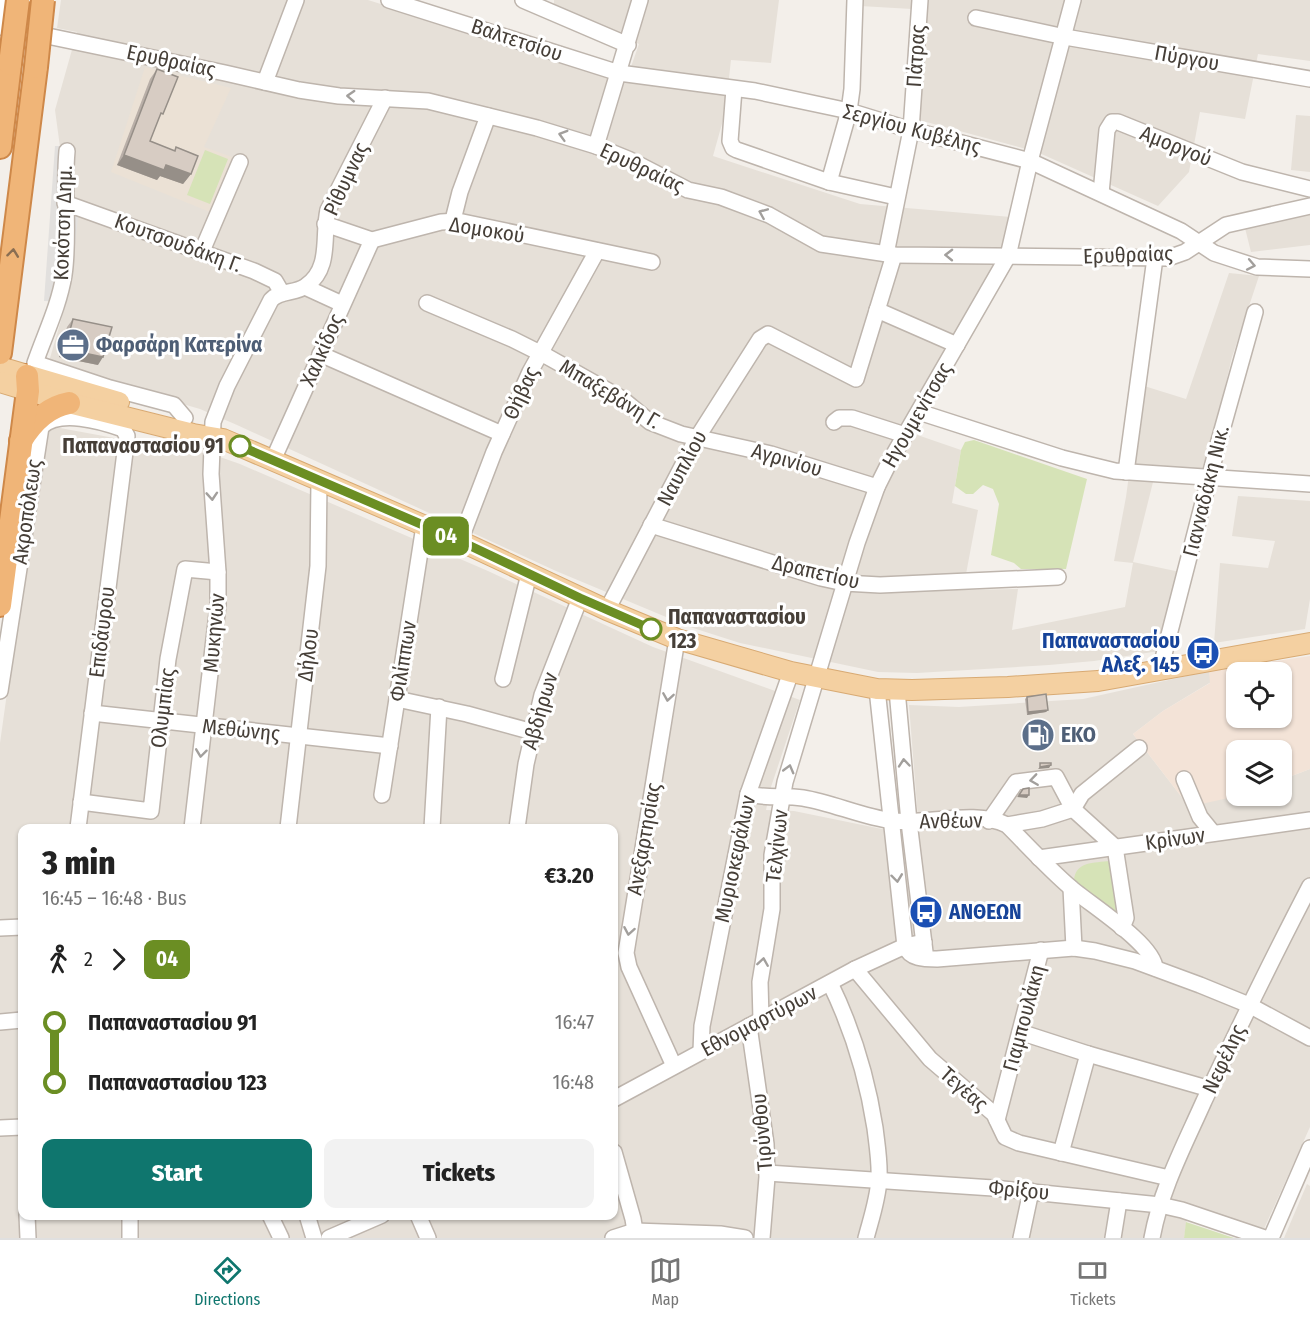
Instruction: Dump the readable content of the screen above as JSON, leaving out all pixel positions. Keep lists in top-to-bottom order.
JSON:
{
  "streets": {
    "street": [
      "Βαλτετσίου",
      "Πάτρας",
      "Πύργου",
      "Ερυθραίας",
      "Σεργίου Κυβέλης",
      "Αμοργού",
      "Ρίθυμνας",
      "Κοκότση Δημ.",
      "Δομοκού",
      "Κουτσουδάκη Γ.",
      "Χαλκίδος",
      "Θήβας",
      "Μπαξεβάνη Γ.",
      "Ηγουμενίτσας",
      "Αγρινίου",
      "Ναυπλίου",
      "Γιανναδάκη Νικ.",
      "Ακροπόλεως",
      "Δραπετίου",
      "Επιδάυρου",
      "Μυκηνών",
      "Δήλου",
      "Φιλίππων",
      "Ολυμπίας",
      "Αβδήρων",
      "Μεθώνης",
      "Ανθέων",
      "Ανεξαρτησίας",
      "Κρίνων",
      "Τελχίνων",
      "Μυριοκεφάλων",
      "Γιαμπουλάκη",
      "Εθνομαρτύρων",
      "Νεφέλης",
      "Τεγέας",
      "Τιρύνθου",
      "Φρίξου"
    ]
  },
  "crossings": [
    ["Βαλτετσίου", "Σεργίου Κυβέλης"],
    ["Πάτρας", "Ερυθραίας"],
    ["Πάτρας", "Σεργίου Κυβέλης"],
    ["Πάτρας", "Ναυπλίου"],
    ["Πύργου", "Ηγουμενίτσας"],
    ["Ερυθραίας", "Σεργίου Κυβέλης"],
    ["Ερυθραίας", "Ρίθυμνας"],
    ["Ερυθραίας", "Ηγουμενίτσας"],
    ["Σεργίου Κυβέλης", "Αμοργού"],
    ["Σεργίου Κυβέλης", "Ηγουμενίτσας"],
    ["Κοκότση Δημ.", "Κουτσουδάκη Γ."],
    ["Δομοκού", "Χαλκίδος"],
    ["Δομοκού", "Θήβας"],
    ["Θήβας", "Μπαξεβάνη Γ."],
    ["Μπαξεβάνη Γ.", "Αγρινίου"],
    ["Μπαξεβάνη Γ.", "Ναυπλίου"],
    ["Ηγουμενίτσας", "Αγρινίου"],
    ["Ηγουμενίτσας", "Δραπετίου"],
    ["Ηγουμενίτσας", "Τελχίνων"],
    ["Αγρινίου", "Ναυπλίου"],
    ["Ναυπλίου", "Δραπετίου"],
    ["Ακροπόλεως", "Επιδάυρου"],
    ["Επιδάυρου", "Ολυμπίας"],
    ["Επιδάυρου", "Μεθώνης"],
    ["Μυκηνών", "Ολυμπίας"],
    ["Μυκηνών", "Μεθώνης"],
    ["Δήλου", "Μεθώνης"],
    ["Φιλίππων", "Μεθώνης"],
    ["Ολυμπίας", "Μεθώνης"],
    ["Ανθέων", "Κρίνων"],
    ["Ανθέων", "Τελχίνων"],
    ["Ανθέων", "Μυριοκεφάλων"],
    ["Ανεξαρτησίας", "Εθνομαρτύρων"],
    ["Τελχίνων", "Εθνομαρτύρων"],
    ["Τελχίνων", "Τιρύνθου"],
    ["Μυριοκεφάλων", "Εθνομαρτύρων"],
    ["Γιαμπουλάκη", "Τεγέας"],
    ["Εθνομαρτύρων", "Τεγέας"],
    ["Εθνομαρτύρων", "Τιρύνθου"],
    ["Νεφέλης", "Τεγέας"],
    ["Νεφέλης", "Φρίξου"],
    ["Τιρύνθου", "Φρίξου"]
  ],
  "one_way": ["Μυκηνών", "Ανεξαρτησίας"],
  "places": {
    "office": ["Φαρσάρη Κατερίνα"],
    "other": ["Παπαναστασίου 91", "Παπαναστασίου 123"],
    "bus stop": ["Παπαναστασίου Αλεξ. 145", "ΑΝΘΕΩΝ"],
    "fuel station": ["EKO"]
  },
  "lines": ["bus line 04"],
  "page": {
    "on_map": "04",
    "heading": ["3 min", "16:45 – 16:48 · Bus", "€3.20"],
    "legs": ["2", "04"],
    "list": [
      {
        "name": "Παπαναστασίου 91",
        "value": "16:47"
      },
      {
        "name": "Παπαναστασίου 123",
        "value": "16:48"
      }
    ],
    "buttons": ["Start", "Tickets"],
    "tabs": ["Directions", "Map", "Tickets"]
  }
}
